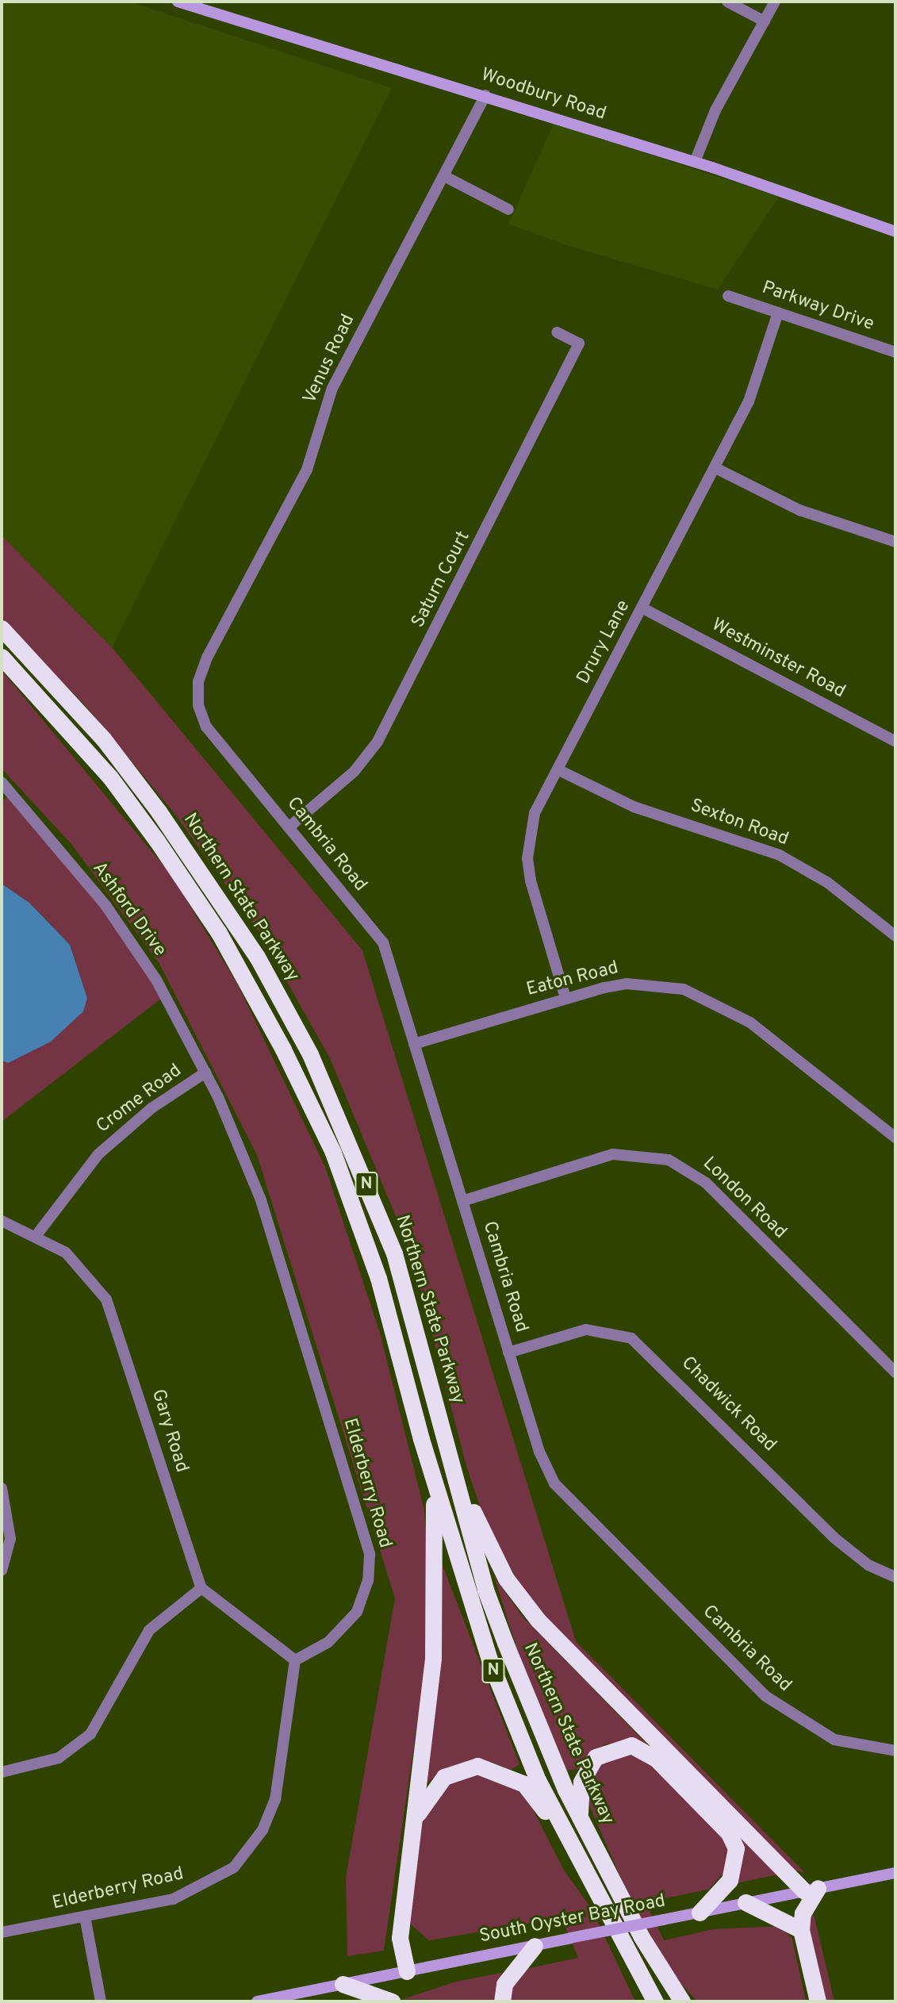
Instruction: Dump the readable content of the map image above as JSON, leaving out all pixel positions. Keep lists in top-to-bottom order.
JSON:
{
  "streets": {
    "highway": ["Northern State Parkway", "N"],
    "main road": ["Woodbury Road", "South Oyster Bay Road"],
    "street": [
      "Parkway Drive",
      "Venus Road",
      "Saturn Court",
      "Drury Lane",
      "Westminster Road",
      "Sexton Road",
      "Cambria Road",
      "Ashford Drive",
      "Eaton Road",
      "Crome Road",
      "London Road",
      "Chadwick Road",
      "Gary Road",
      "Elderberry Road"
    ]
  },
  "crossings": [
    ["Woodbury Road", "Venus Road"],
    ["Parkway Drive", "Drury Lane"],
    ["Venus Road", "Cambria Road"],
    ["Saturn Court", "Cambria Road"],
    ["Drury Lane", "Westminster Road"],
    ["Drury Lane", "Sexton Road"],
    ["Drury Lane", "Eaton Road"],
    ["Cambria Road", "Eaton Road"],
    ["Cambria Road", "London Road"],
    ["Cambria Road", "Chadwick Road"],
    ["Ashford Drive", "Crome Road"],
    ["Ashford Drive", "Elderberry Road"],
    ["Crome Road", "Gary Road"],
    ["Crome Road", "Elderberry Road"]
  ]
}
